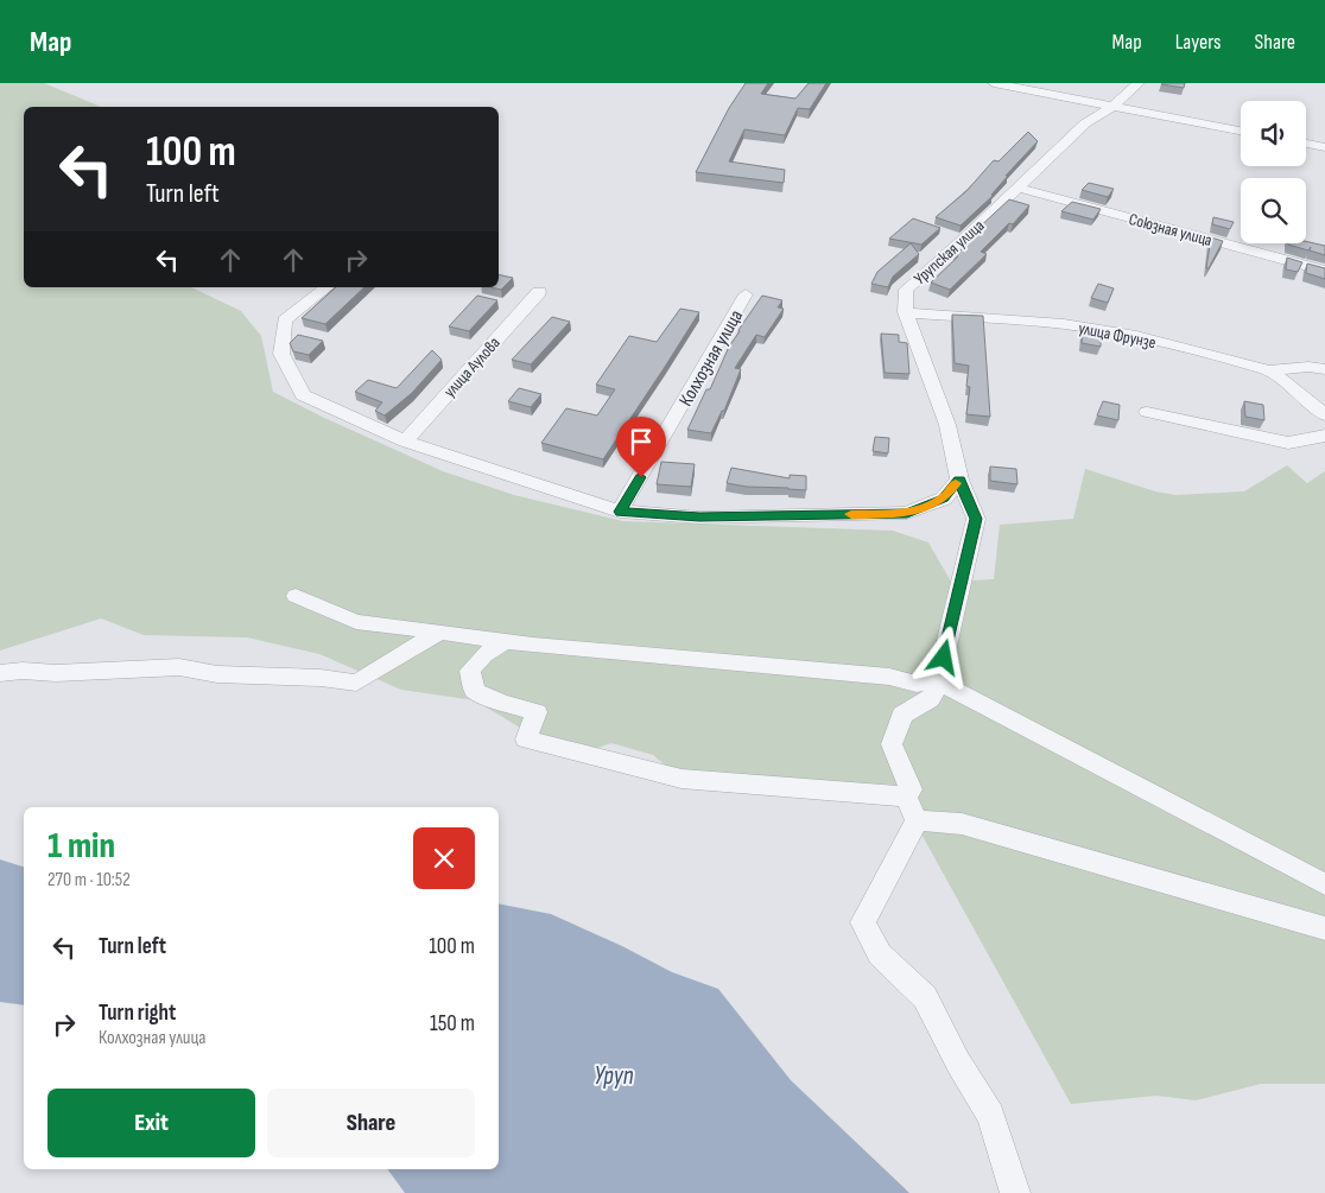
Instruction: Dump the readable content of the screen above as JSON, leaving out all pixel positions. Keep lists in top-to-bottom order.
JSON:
{
  "streets": {
    "street": [
      "Союзная улица",
      "Урупская улица",
      "улица Фрунзе",
      "Колхозная улица",
      "улица Аулова"
    ]
  },
  "crossings": [
    ["Союзная улица", "Урупская улица"],
    ["Урупская улица", "улица Фрунзе"]
  ],
  "water": ["Уруп"],
  "page": {
    "header": "Map",
    "nav": ["Map", "Layers", "Share"],
    "turn": ["100 m", "Turn left"],
    "heading": ["1 min", "270 m · 10:52"],
    "list": [
      {
        "name": "Turn left",
        "value": "100 m"
      },
      {
        "name": "Turn right",
        "note": "Колхозная улица",
        "value": "150 m"
      }
    ],
    "buttons": ["Exit", "Share"]
  }
}
